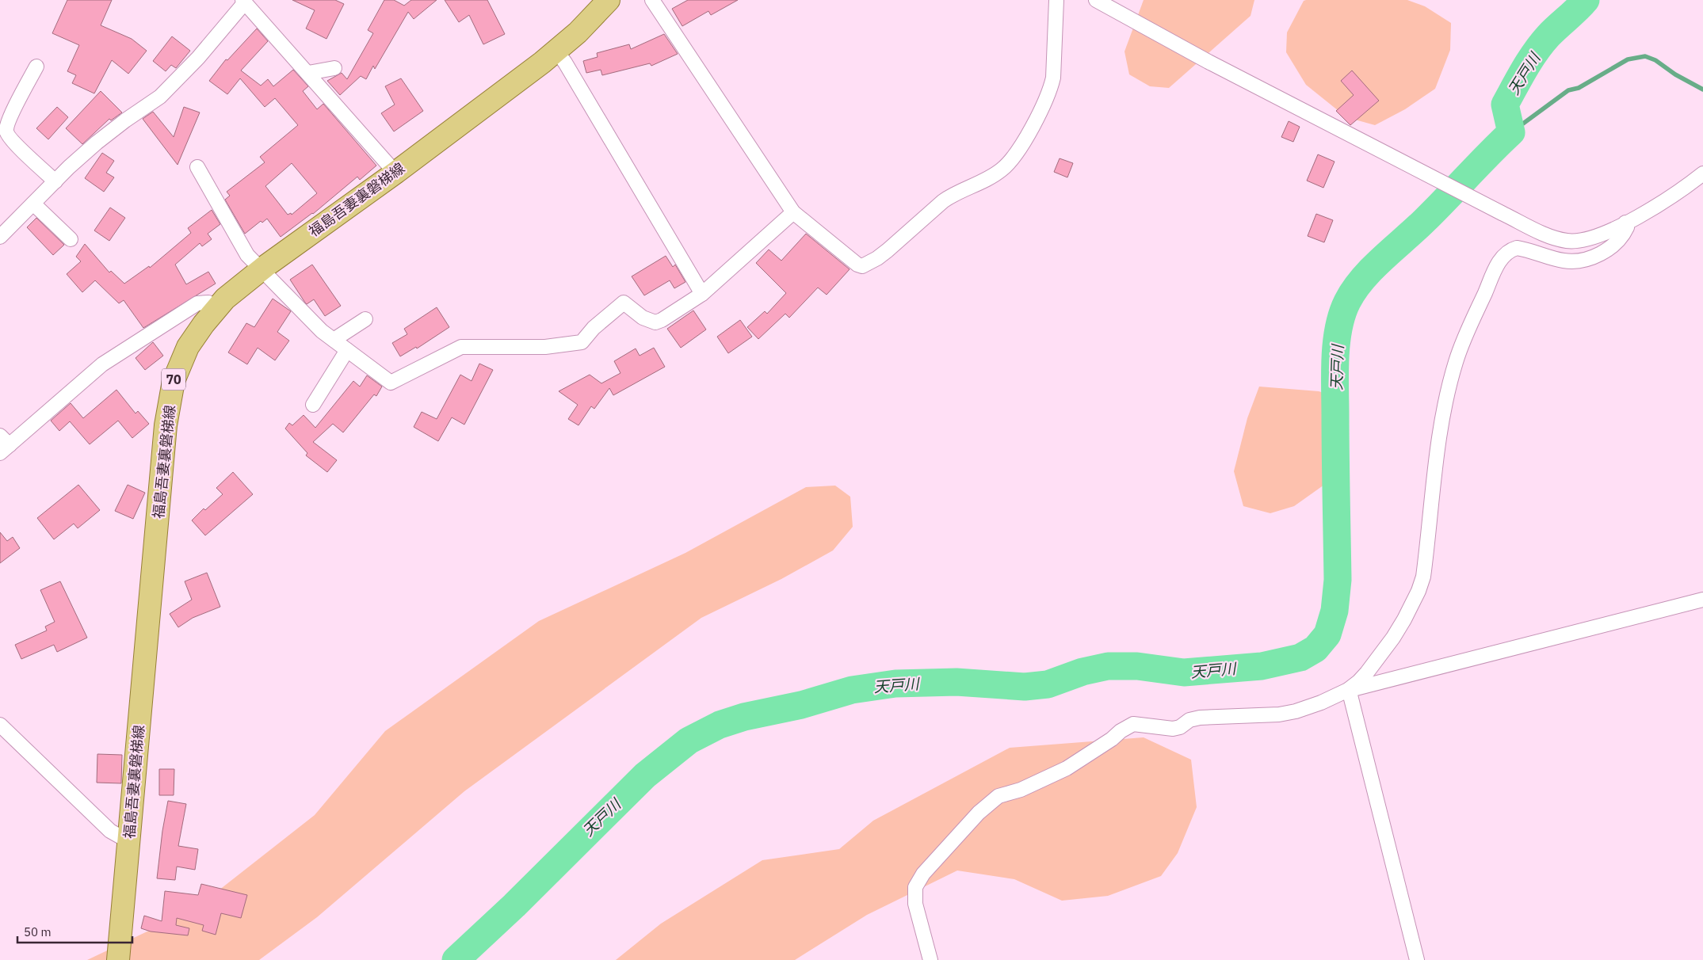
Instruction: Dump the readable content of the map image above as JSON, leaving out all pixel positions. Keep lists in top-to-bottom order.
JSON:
{
  "streets": {
    "main road": ["福島吾妻裏磐梯線", "70"]
  },
  "water": ["天戸川"],
  "scale_bar": "50 m"
}
